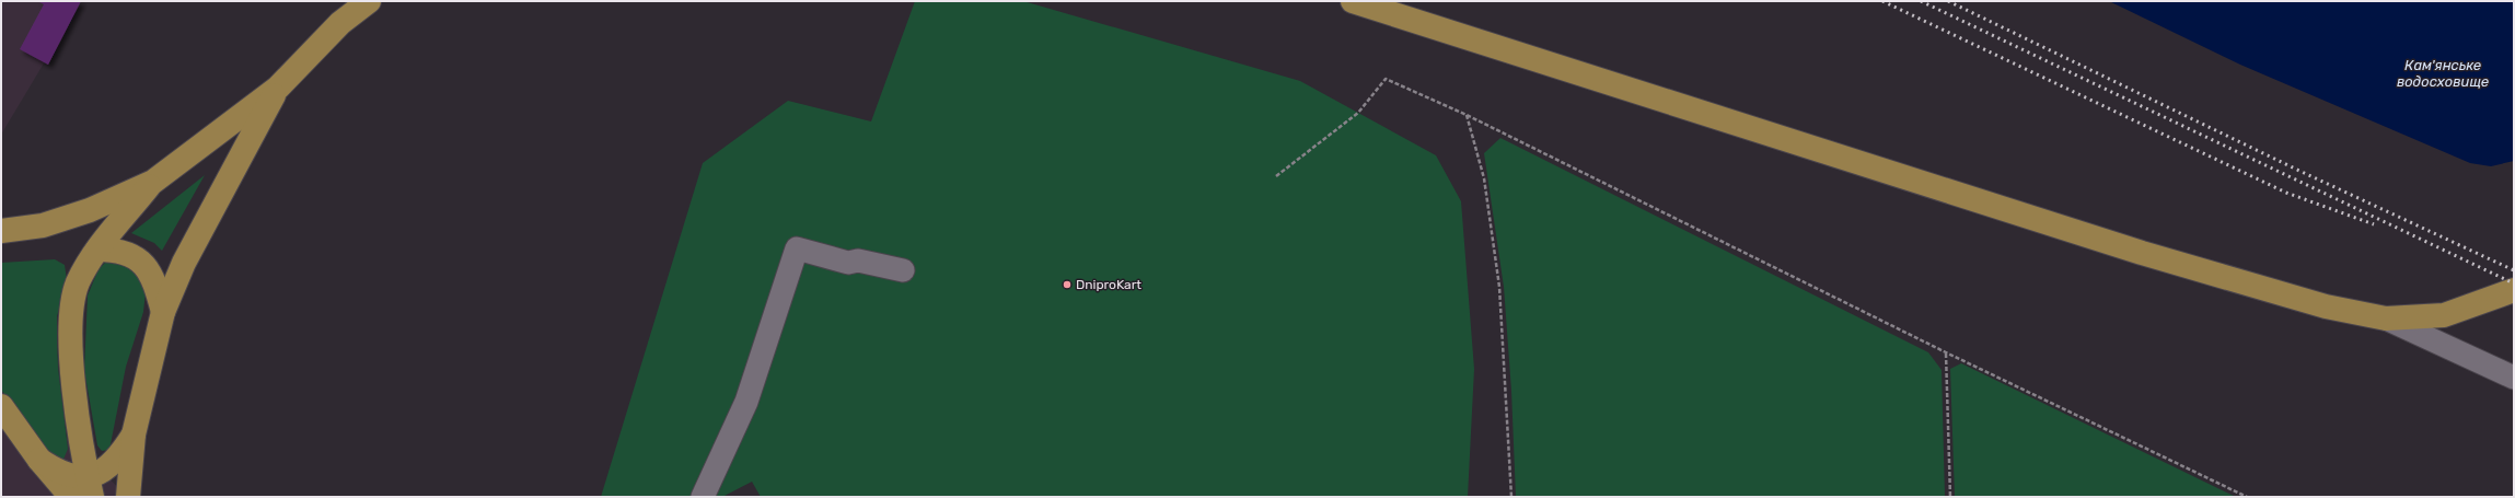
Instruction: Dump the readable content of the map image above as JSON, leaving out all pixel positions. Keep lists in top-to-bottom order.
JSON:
{
  "water": ["Кам'янське водосховище"],
  "places": ["DniproKart"]
}
